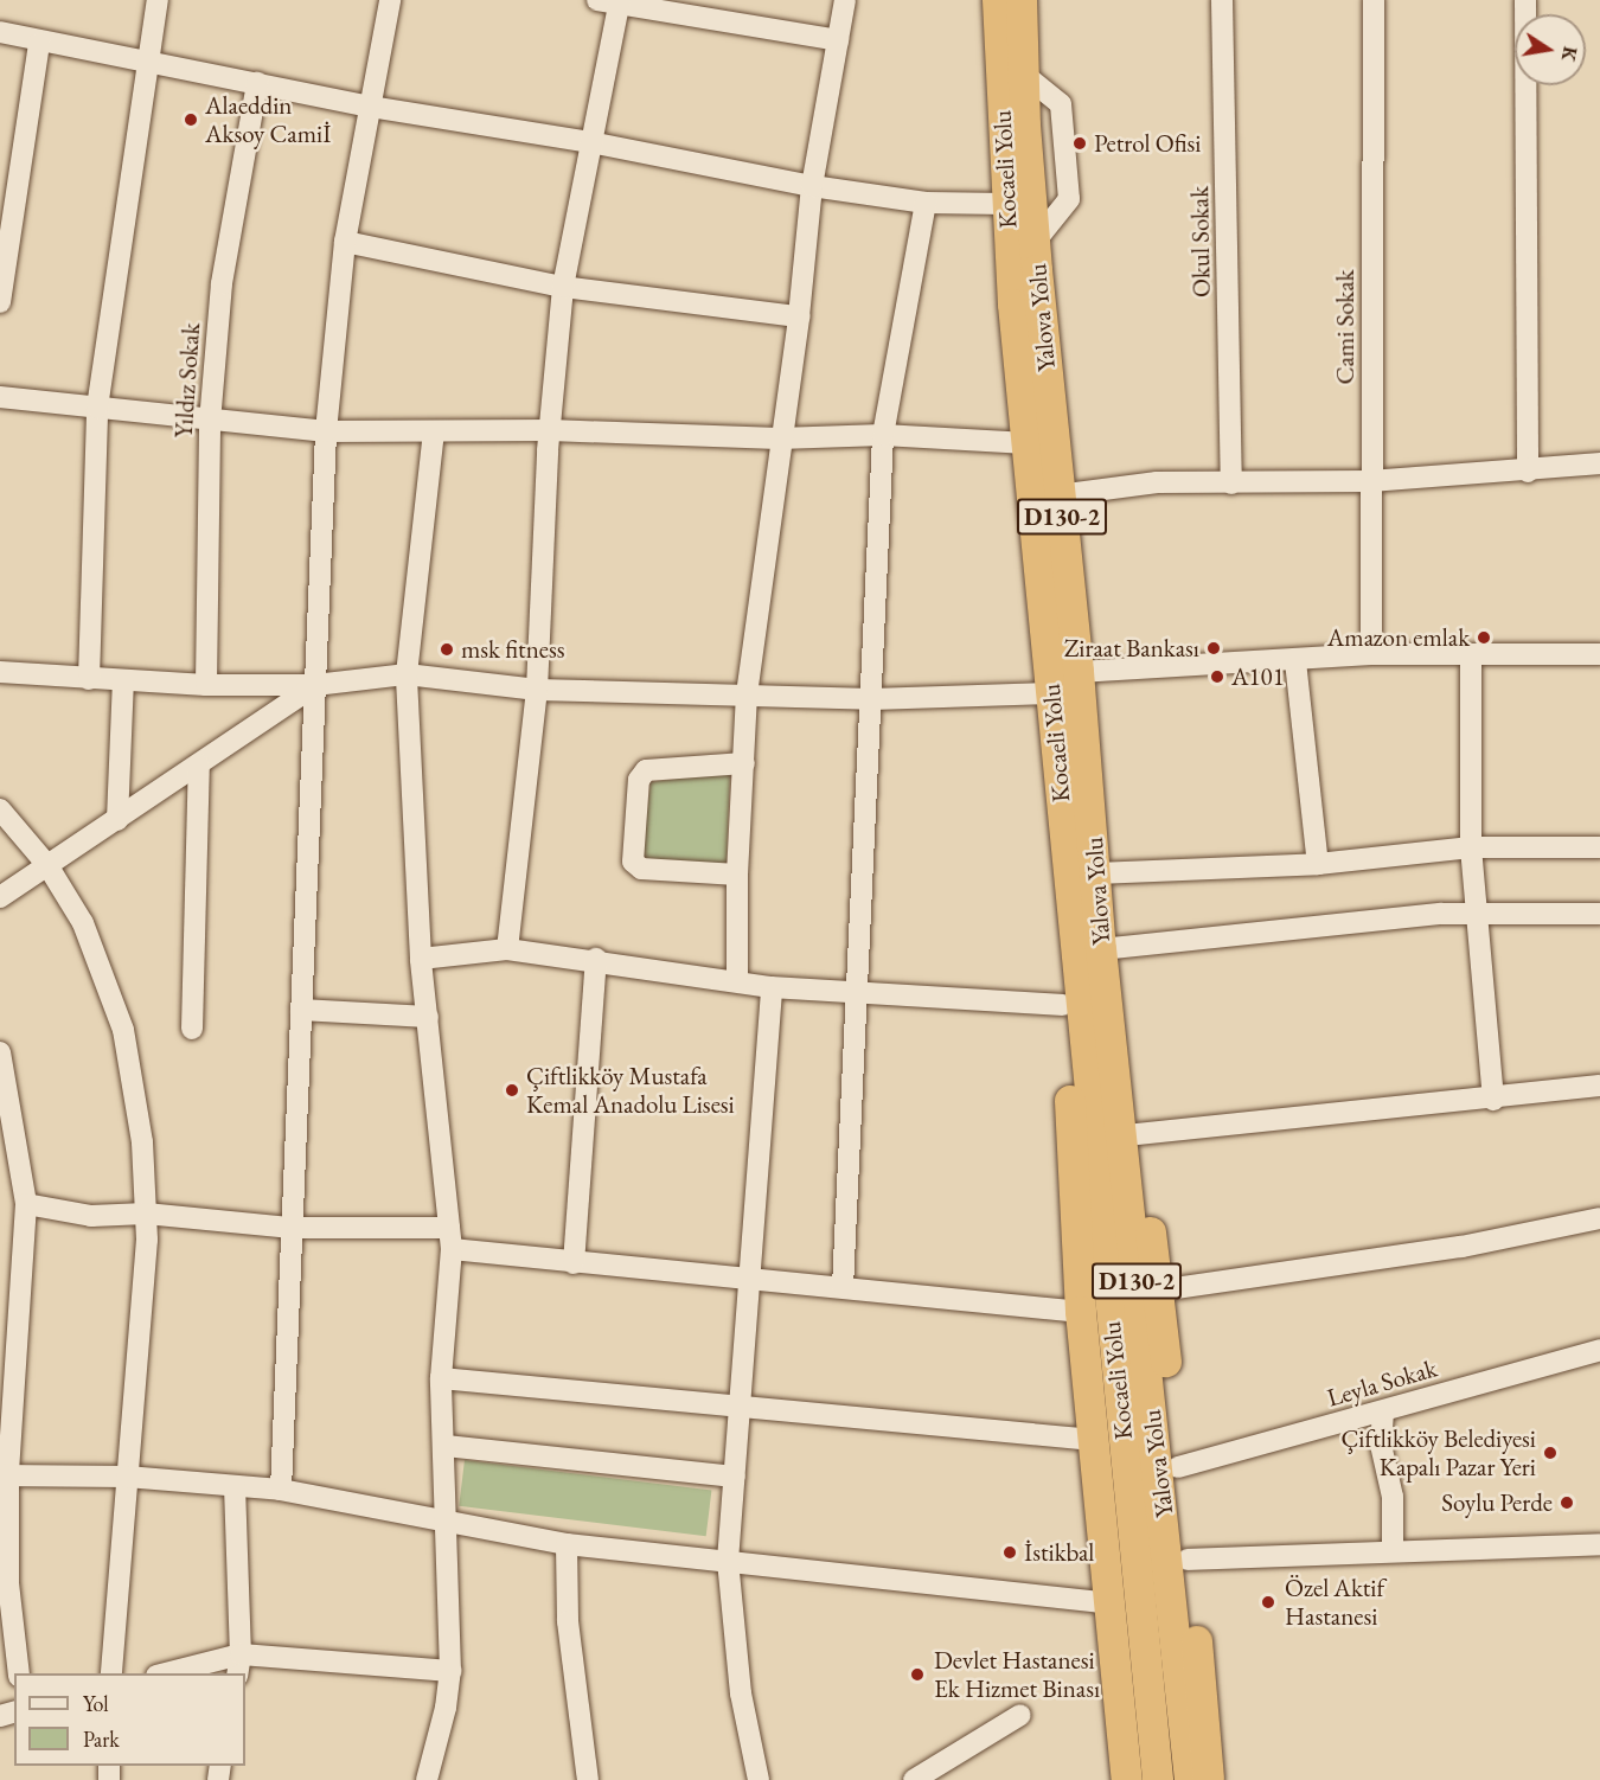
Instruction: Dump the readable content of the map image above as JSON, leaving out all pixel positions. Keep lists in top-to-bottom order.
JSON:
{
  "streets": {
    "highway": ["Kocaeli̇ Yolu", "Yalova Yolu", "D130-2"],
    "street": [
      "Okul Sokak",
      "Cami Sokak",
      "Yıldız Sokak",
      "Leyla Sokak"
    ]
  },
  "places": [
    "Alaeddin Aksoy Camiİ",
    "Petrol Ofisi",
    "Amazon emlak",
    "Ziraat Bankası",
    "msk fitness",
    "A101",
    "Çiftlikköy Mustafa Kemal Anadolu Lisesi",
    "Çiftlikköy Belediyesi Kapalı Pazar Yeri",
    "Soylu Perde",
    "İstikbal",
    "Özel Aktif Hastanesi",
    "Devlet Hastanesi Ek Hizmet Binası"
  ],
  "legend": ["Yol", "Park"],
  "north": "right"
}
